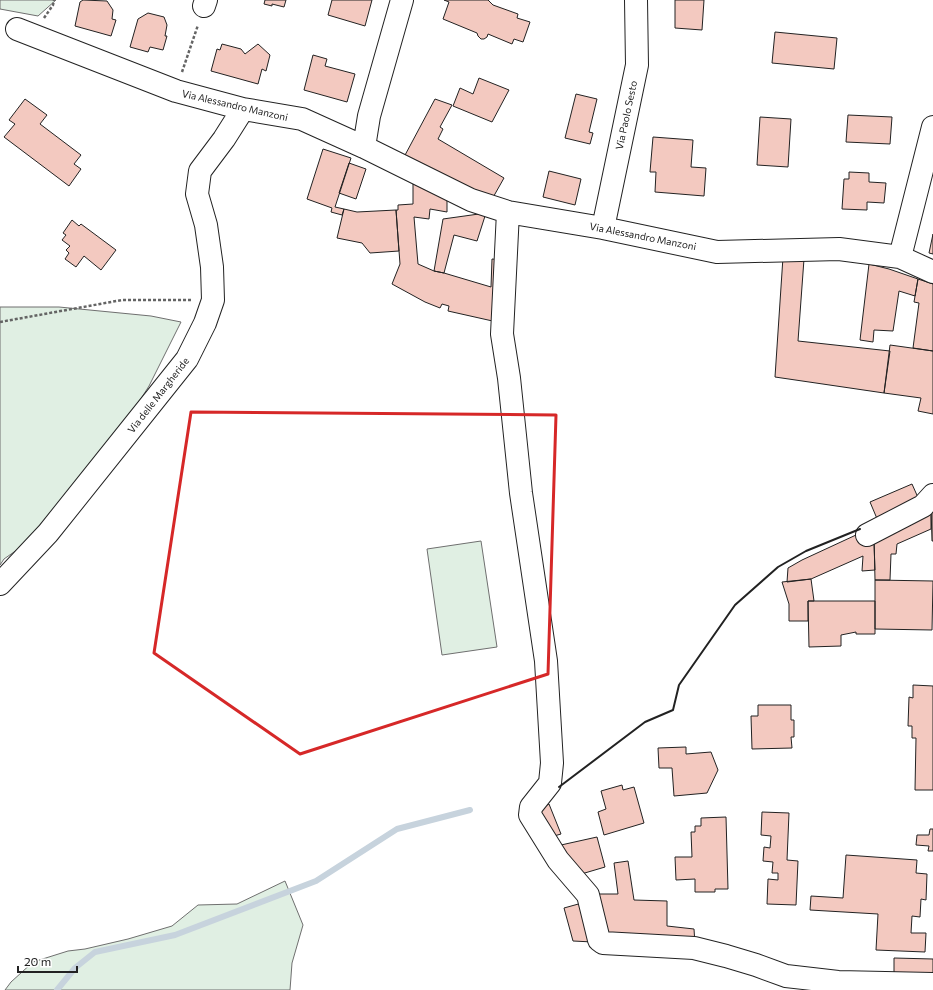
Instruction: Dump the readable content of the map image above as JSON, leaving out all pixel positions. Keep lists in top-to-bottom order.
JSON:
{
  "streets": {
    "street": ["Via Alessandro Manzoni", "Via Paolo Sesto", "Via delle Margheride"]
  },
  "crossings": [
    ["Via Alessandro Manzoni", "Via Paolo Sesto"],
    ["Via Alessandro Manzoni", "Via delle Margheride"]
  ],
  "scale_bar": "20 m"
}
